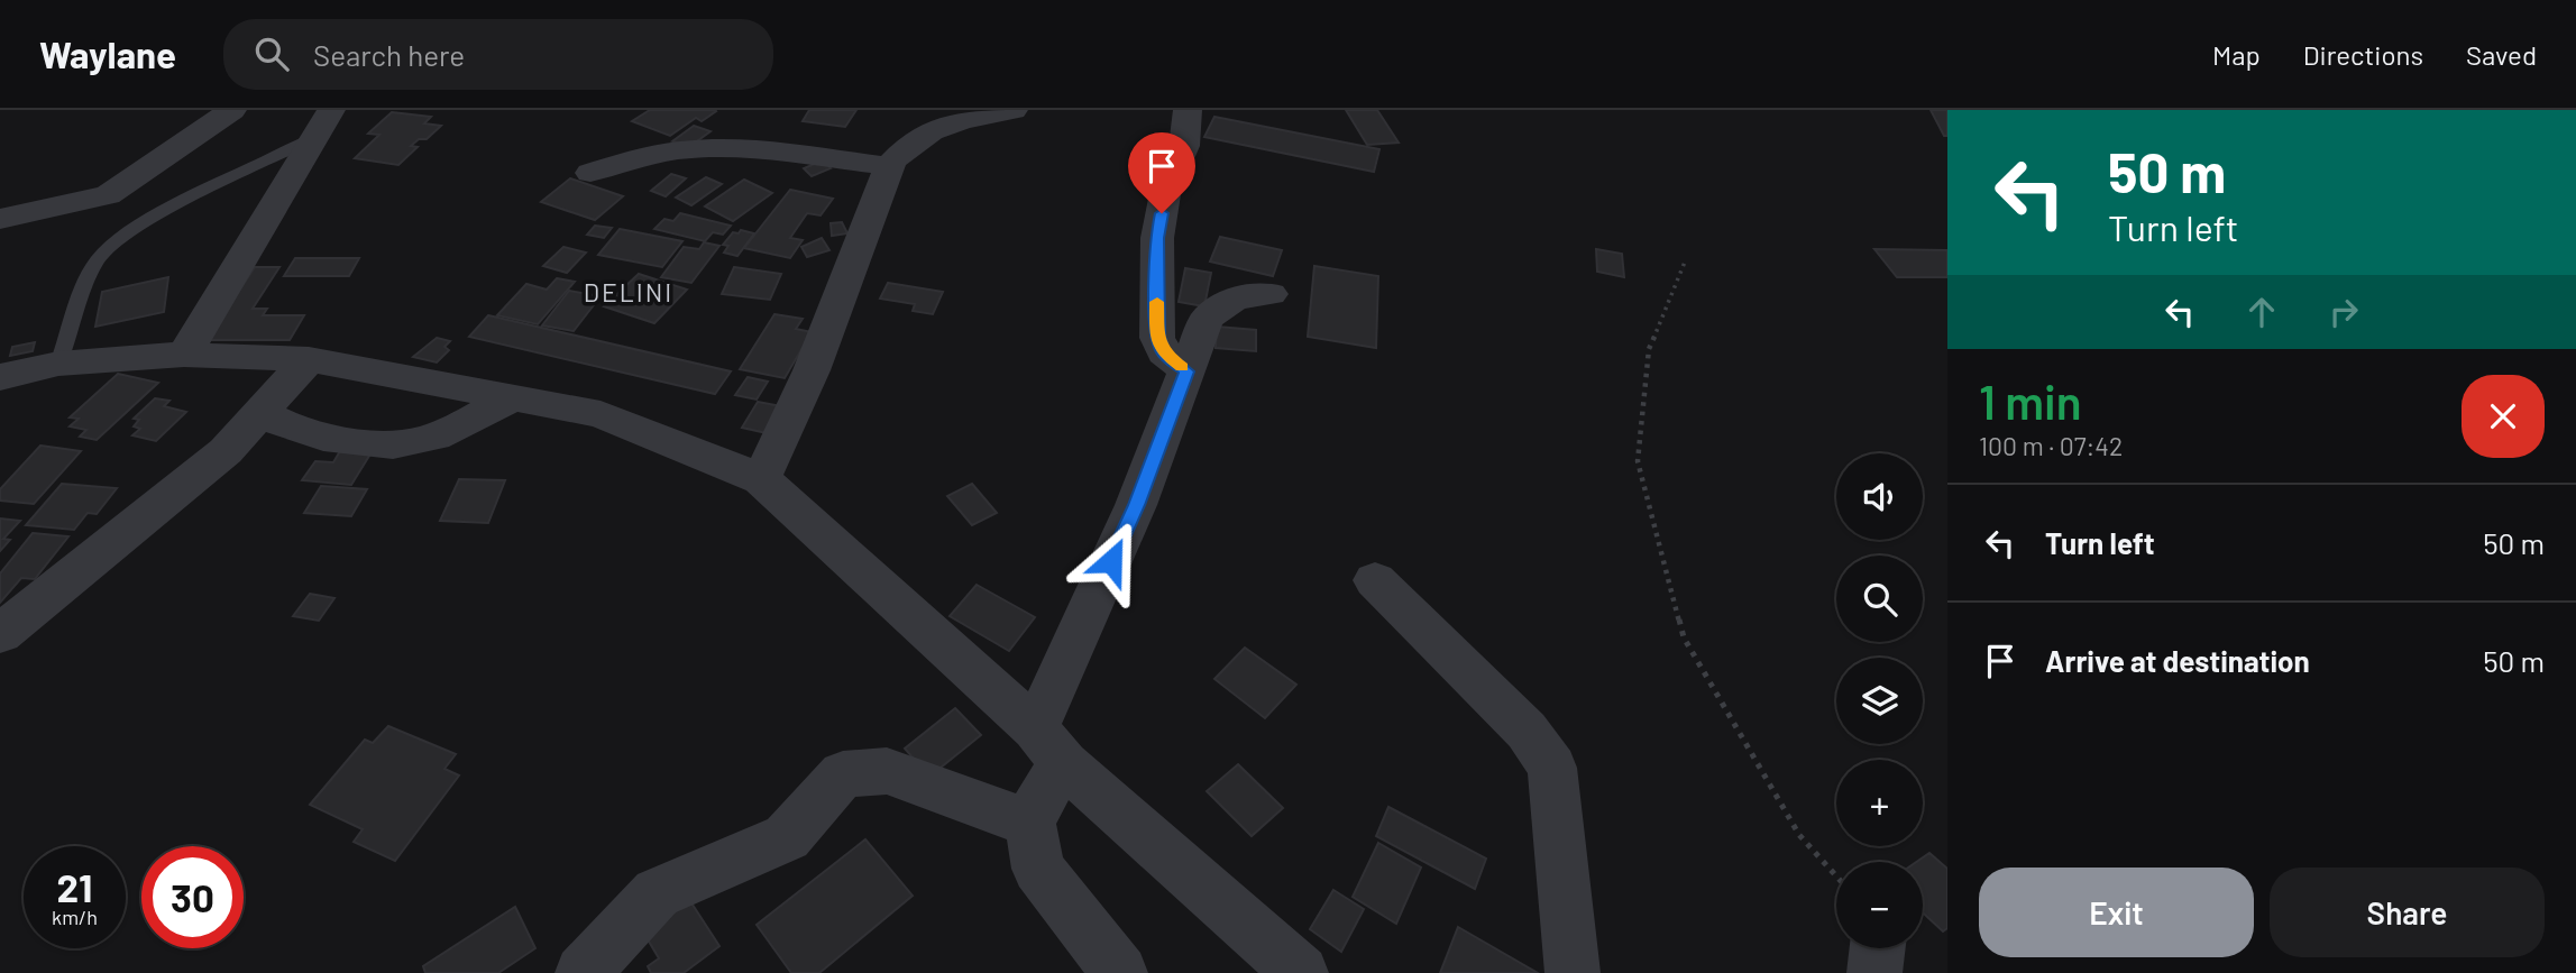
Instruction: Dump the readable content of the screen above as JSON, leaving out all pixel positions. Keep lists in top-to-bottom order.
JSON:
{
  "districts": ["DELINI"],
  "page": {
    "header": "Waylane",
    "search": "Search here",
    "nav": ["Map", "Directions", "Saved"],
    "turn": ["50 m", "Turn left"],
    "heading": ["1 min", "100 m · 07:42"],
    "map_buttons": ["+", "−"],
    "list": [
      {
        "name": "Turn left",
        "value": "50 m"
      },
      {
        "name": "Arrive at destination",
        "value": "50 m"
      }
    ],
    "speed": "21 km/h",
    "limit": "30",
    "buttons": ["Exit", "Share"]
  }
}
